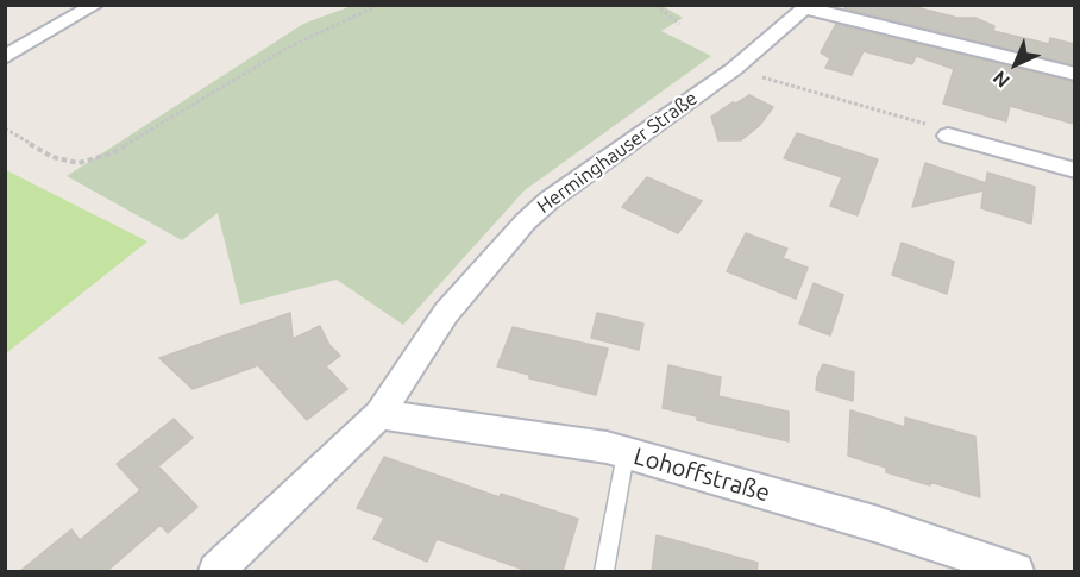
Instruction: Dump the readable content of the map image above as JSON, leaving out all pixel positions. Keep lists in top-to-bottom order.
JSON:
{
  "streets": {
    "street": ["Herminghauser Straße", "Lohoffstraße"]
  },
  "crossings": [
    ["Herminghauser Straße", "Lohoffstraße"]
  ],
  "north": "bottom left"
}
